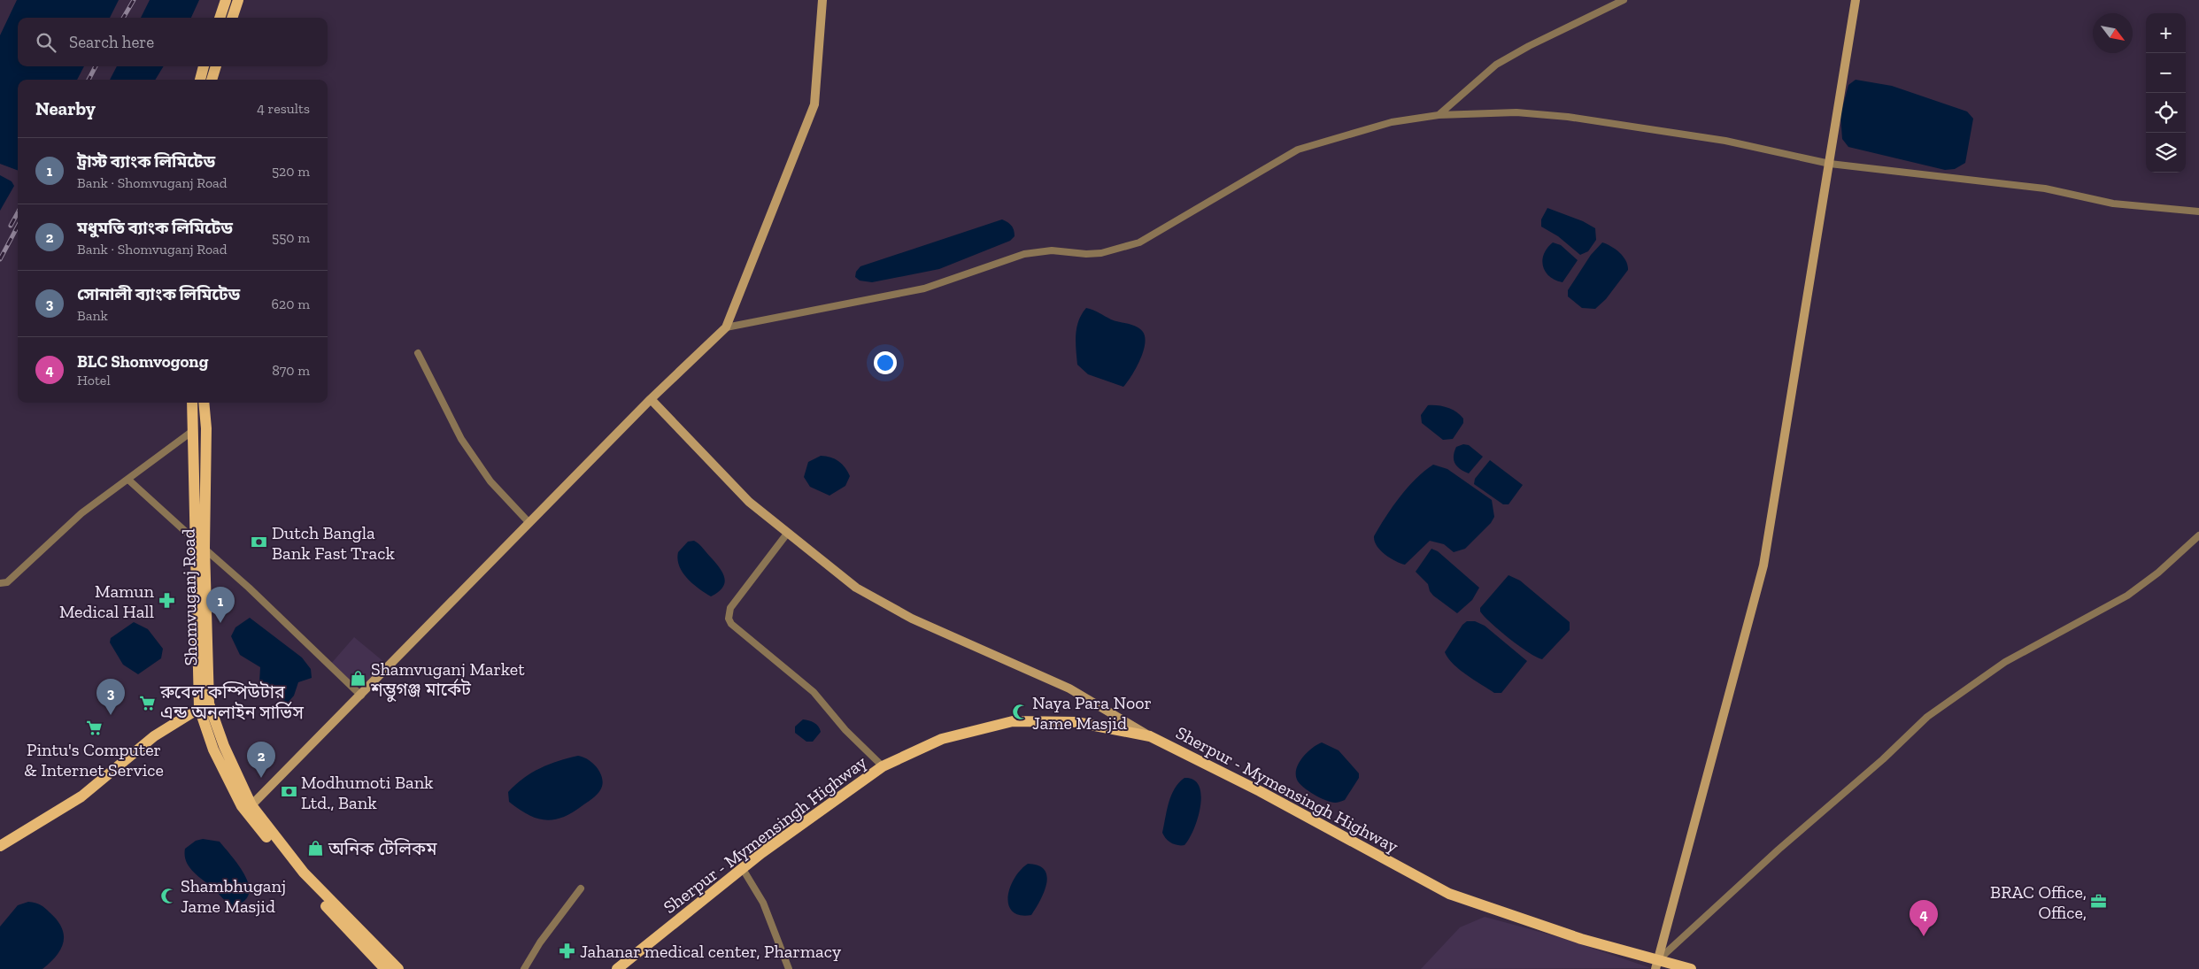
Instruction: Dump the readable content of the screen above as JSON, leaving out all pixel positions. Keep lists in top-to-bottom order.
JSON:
{
  "streets": {
    "main road": ["Shomvuganj Road", "Sherpur - Mymensingh Highway"]
  },
  "places": {
    "bank": ["Dutch Bangla Bank Fast Track", "Modhumoti Bank Ltd., Bank"],
    "pharmacy": ["Mamun Medical Hall", "Jahanar medical center, Pharmacy"],
    "shop": ["Shamvuganj Market শম্ভুগঞ্জ মার্কেট", "অনিক টেলিকম"],
    "supermarket": ["রুবেল কম্পিউটার এন্ড অনলাইন সার্ভিস", "Pintu's Computer & Internet Service"],
    "mosque": ["Naya Para Noor Jame Masjid", "Shambhuganj Jame Masjid"],
    "office": ["BRAC Office, Office,"]
  },
  "north": "bottom right",
  "page": {
    "map_buttons": ["+", "−"],
    "search": "Search here",
    "heading": ["Nearby", "4 results"],
    "list": [
      {
        "mark": "1",
        "name": "ট্রাস্ট ব্যাংক লিমিটেড",
        "note": "Bank · Shomvuganj Road",
        "value": "520 m"
      },
      {
        "mark": "2",
        "name": "মধুমতি ব্যাংক লিমিটেড",
        "note": "Bank · Shomvuganj Road",
        "value": "550 m"
      },
      {
        "mark": "3",
        "name": "সোনালী ব্যাংক লিমিটেড",
        "note": "Bank",
        "value": "620 m"
      },
      {
        "mark": "4",
        "name": "BLC Shomvogong",
        "note": "Hotel",
        "value": "870 m"
      }
    ],
    "pins": [
      "1",
      "3",
      "2",
      "4"
    ]
  }
}
